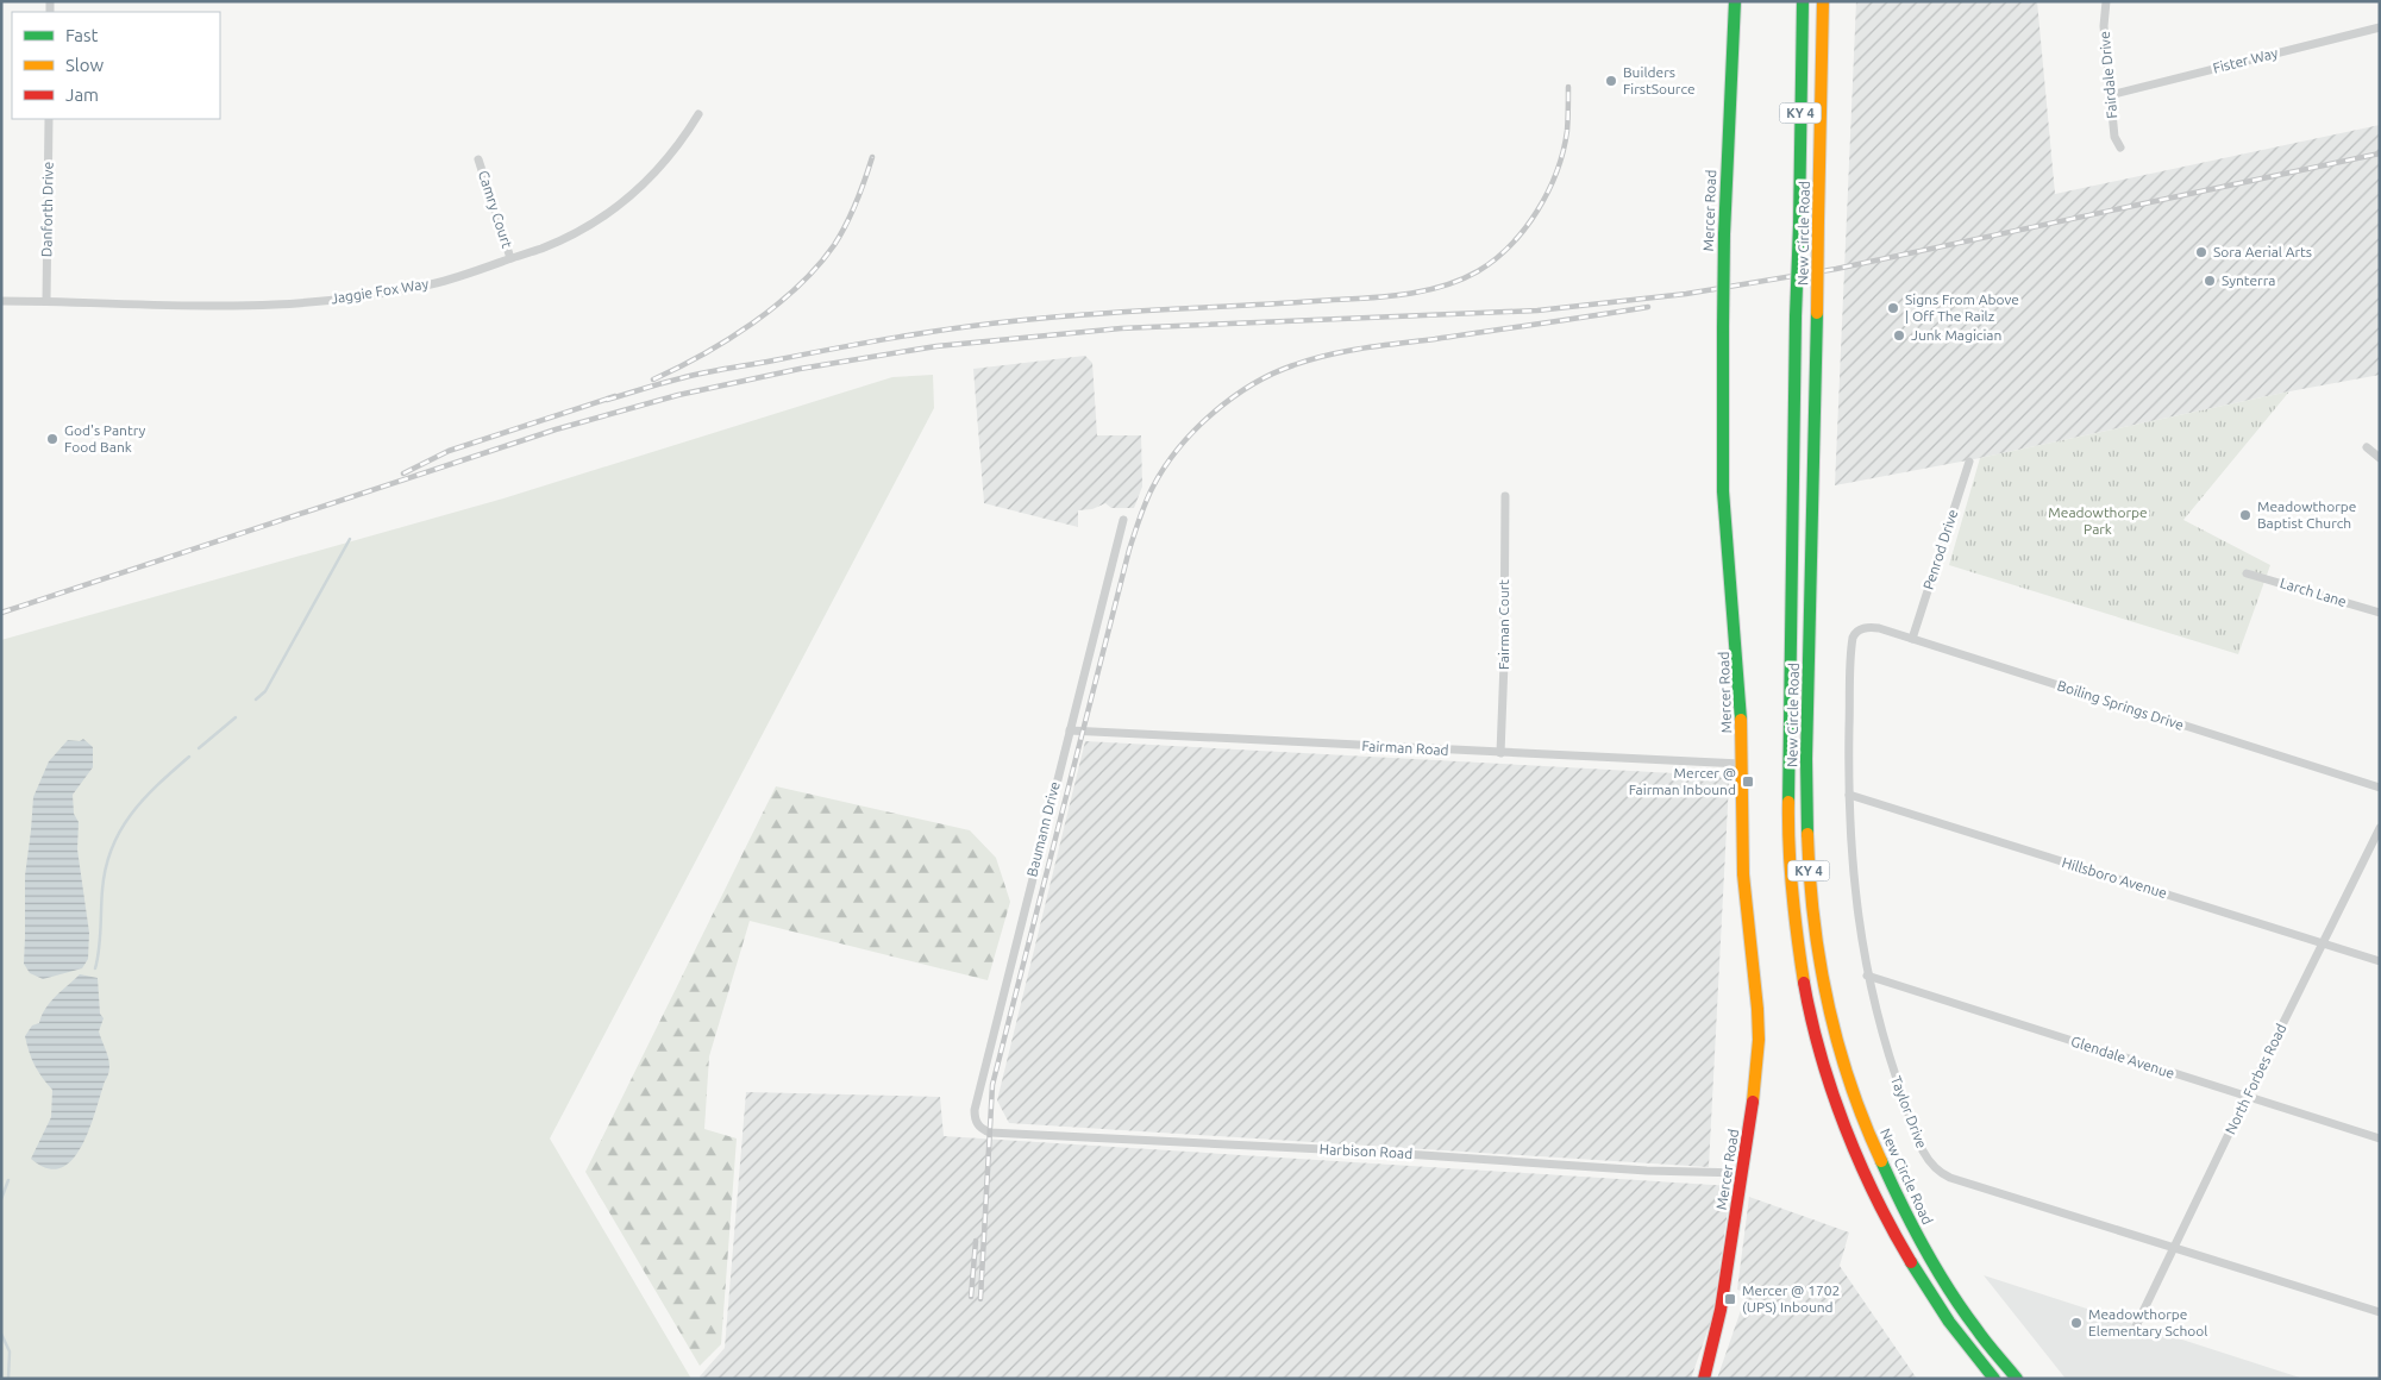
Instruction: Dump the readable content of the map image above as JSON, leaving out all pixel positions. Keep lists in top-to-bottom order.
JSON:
{
  "streets": {
    "main road": ["KY 4", "Mercer Road", "New Circle Road"],
    "street": [
      "Fister Way",
      "Fairdale Drive",
      "Danforth Drive",
      "Camry Court",
      "Jaggie Fox Way",
      "Penrod Drive",
      "Larch Lane",
      "Fairman Court",
      "Boiling Springs Drive",
      "Fairman Road",
      "Baumann Drive",
      "Hillsboro Avenue",
      "Glendale Avenue",
      "North Forbes Road",
      "Taylor Drive",
      "Harbison Road"
    ]
  },
  "crossings": [
    ["Fister Way", "Fairdale Drive"],
    ["Danforth Drive", "Jaggie Fox Way"],
    ["Camry Court", "Jaggie Fox Way"],
    ["Mercer Road", "Fairman Road"],
    ["Mercer Road", "Harbison Road"],
    ["Penrod Drive", "Boiling Springs Drive"],
    ["Fairman Court", "Fairman Road"],
    ["Boiling Springs Drive", "Taylor Drive"],
    ["Fairman Road", "Baumann Drive"],
    ["Baumann Drive", "Harbison Road"],
    ["Hillsboro Avenue", "North Forbes Road"],
    ["Hillsboro Avenue", "Taylor Drive"],
    ["Glendale Avenue", "North Forbes Road"],
    ["Glendale Avenue", "Taylor Drive"],
    ["North Forbes Road", "Taylor Drive"]
  ],
  "parks": ["Meadowthorpe Park"],
  "places": {
    "other": [
      "Builders FirstSource",
      "Sora Aerial Arts",
      "Synterra",
      "Signs From Above | Off The Railz",
      "Junk Magician",
      "God's Pantry Food Bank",
      "Meadowthorpe Baptist Church",
      "Meadowthorpe Elementary School"
    ],
    "transit": ["Mercer @ Fairman Inbound", "Mercer @ 1702 (UPS) Inbound"]
  },
  "legend": ["Fast", "Slow", "Jam"]
}
